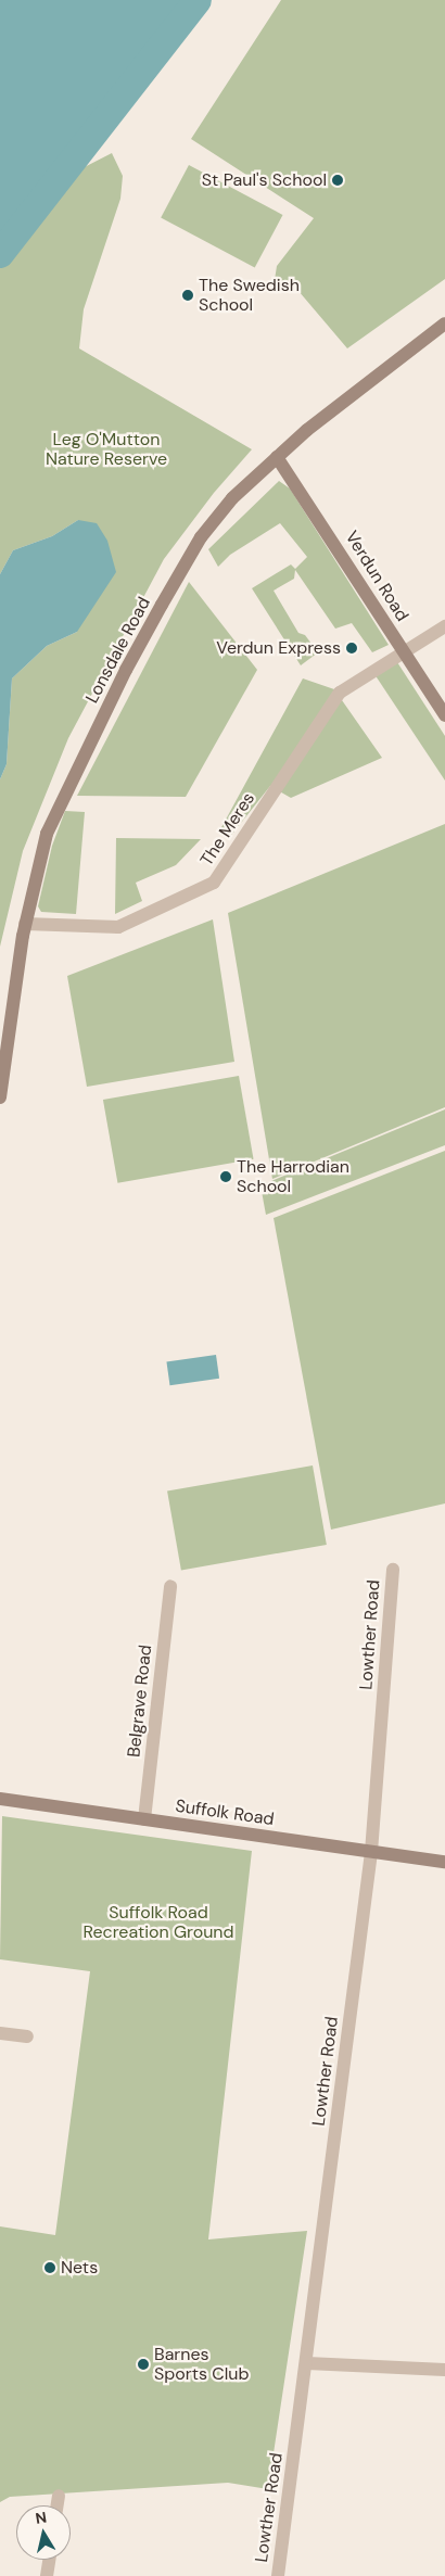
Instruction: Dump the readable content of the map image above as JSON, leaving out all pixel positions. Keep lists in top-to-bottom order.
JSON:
{
  "streets": {
    "main road": ["Verdun Road", "Lonsdale Road", "Suffolk Road"],
    "street": ["The Meres", "Lowther Road", "Belgrave Road"]
  },
  "crossings": [
    ["Verdun Road", "Lonsdale Road"],
    ["Verdun Road", "The Meres"],
    ["Lonsdale Road", "The Meres"],
    ["Lowther Road", "Suffolk Road"],
    ["Belgrave Road", "Suffolk Road"]
  ],
  "parks": ["Leg O'Mutton Nature Reserve", "Suffolk Road Recreation Ground"],
  "places": [
    "St Paul's School",
    "The Swedish School",
    "Verdun Express",
    "The Harrodian School",
    "Nets",
    "Barnes Sports Club"
  ],
  "north": "top"
}
